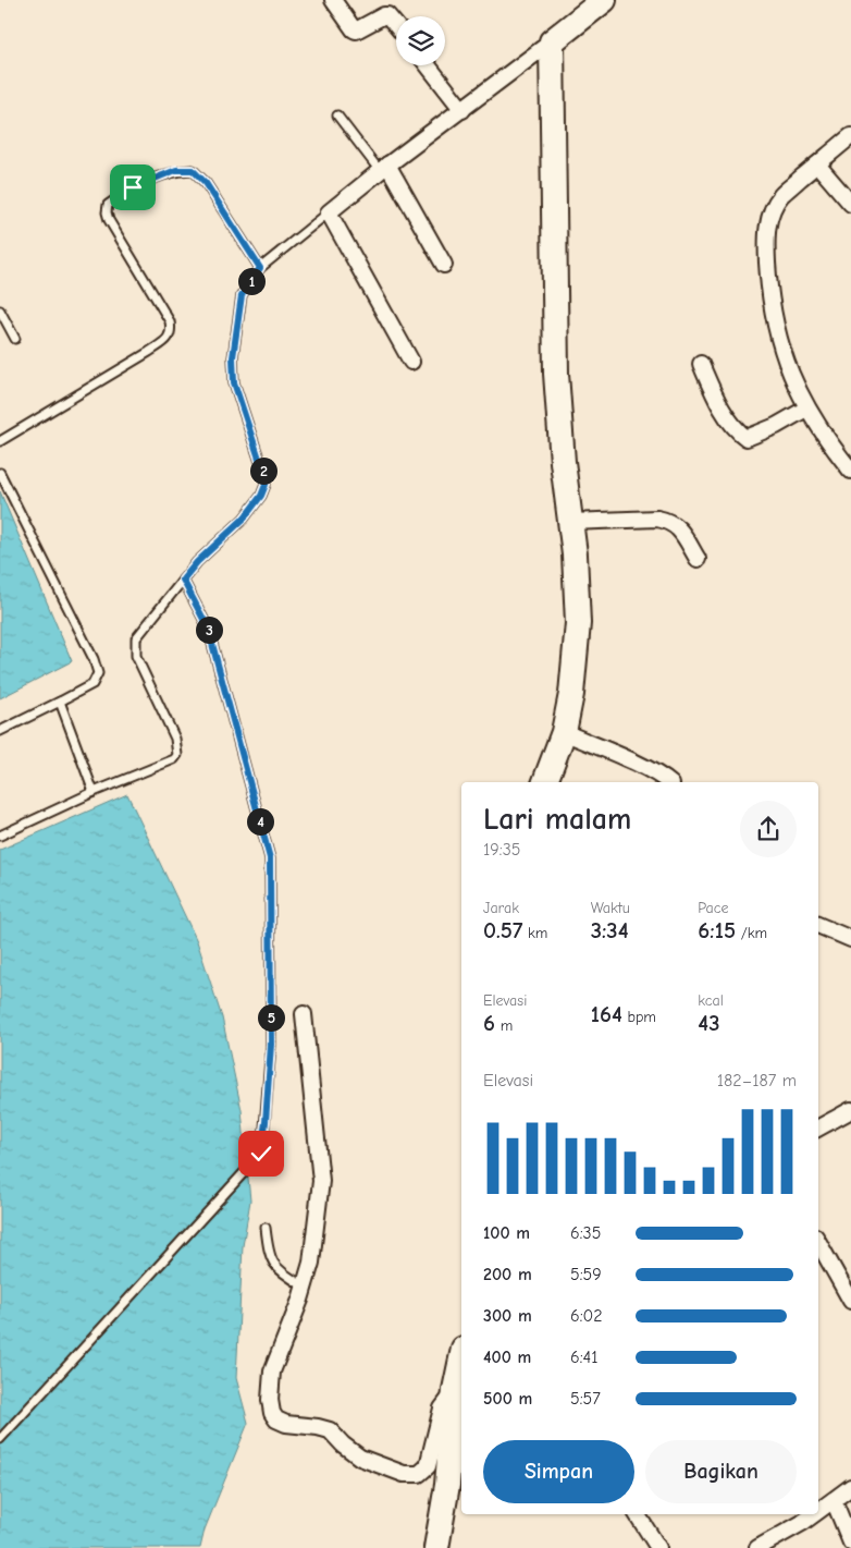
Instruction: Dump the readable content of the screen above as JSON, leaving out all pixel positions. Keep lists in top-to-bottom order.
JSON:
{
  "page": {
    "pins": [
      "1",
      "2",
      "3",
      "4",
      "5"
    ],
    "heading": ["Lari malam", "19:35"],
    "stats": [
      ["Jarak", "0.57 km"],
      ["Waktu", "3:34"],
      ["Pace", "6:15 /km"],
      ["Elevasi", "6 m"],
      ["164 bpm"],
      ["kcal", "43"]
    ],
    "chart": ["Elevasi", "182–187 m"],
    "list": [
      {
        "name": "100 m",
        "note": "6:35"
      },
      {
        "name": "200 m",
        "note": "5:59"
      },
      {
        "name": "300 m",
        "note": "6:02"
      },
      {
        "name": "400 m",
        "note": "6:41"
      },
      {
        "name": "500 m",
        "note": "5:57"
      }
    ],
    "buttons": ["Simpan", "Bagikan"]
  }
}
